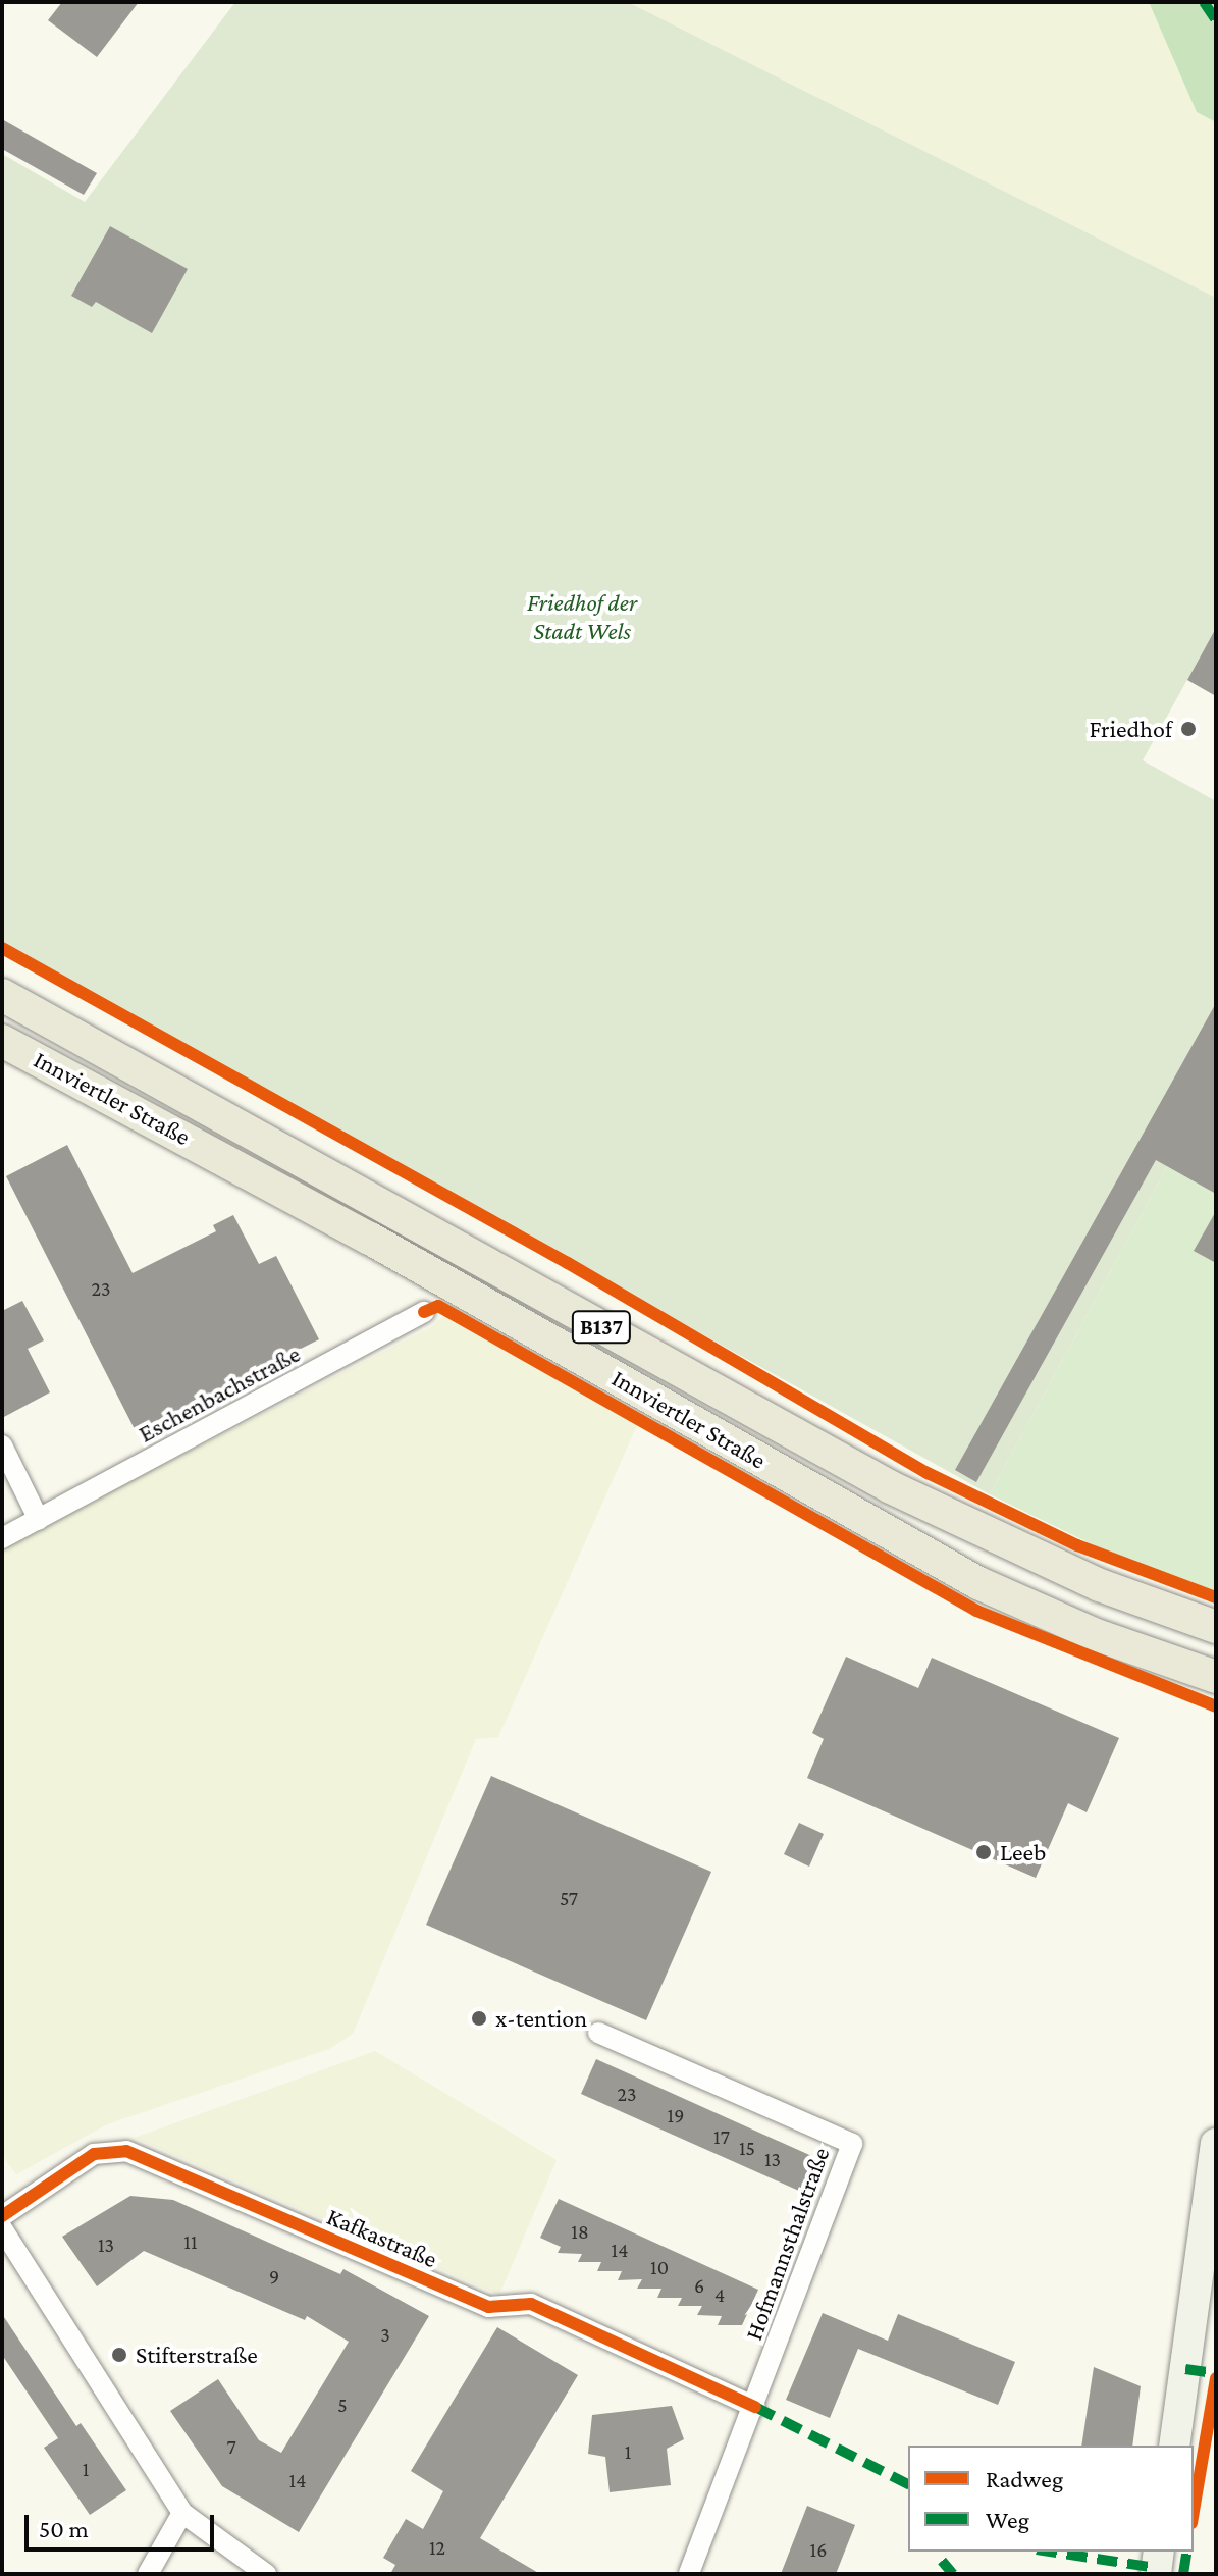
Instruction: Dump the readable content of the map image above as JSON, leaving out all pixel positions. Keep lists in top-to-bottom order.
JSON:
{
  "streets": {
    "main road": ["Innviertler Straße", "B137"],
    "street": ["Eschenbachstraße", "Kafkastraße", "Hofmannsthalstraße"]
  },
  "crossings": [
    ["Kafkastraße", "Hofmannsthalstraße"]
  ],
  "parks": ["Friedhof der Stadt Wels"],
  "places": [
    "Friedhof",
    "Leeb",
    "x-tention",
    "Stifterstraße"
  ],
  "house_numbers": [
    "23",
    "57",
    "23",
    "19",
    "17",
    "15",
    "13",
    "18",
    "11",
    "13",
    "14",
    "10",
    "9",
    "6",
    "4",
    "3",
    "5",
    "7",
    "1",
    "1",
    "14",
    "12",
    "16"
  ],
  "legend": ["Radweg", "Weg"],
  "scale_bar": "50 m"
}
